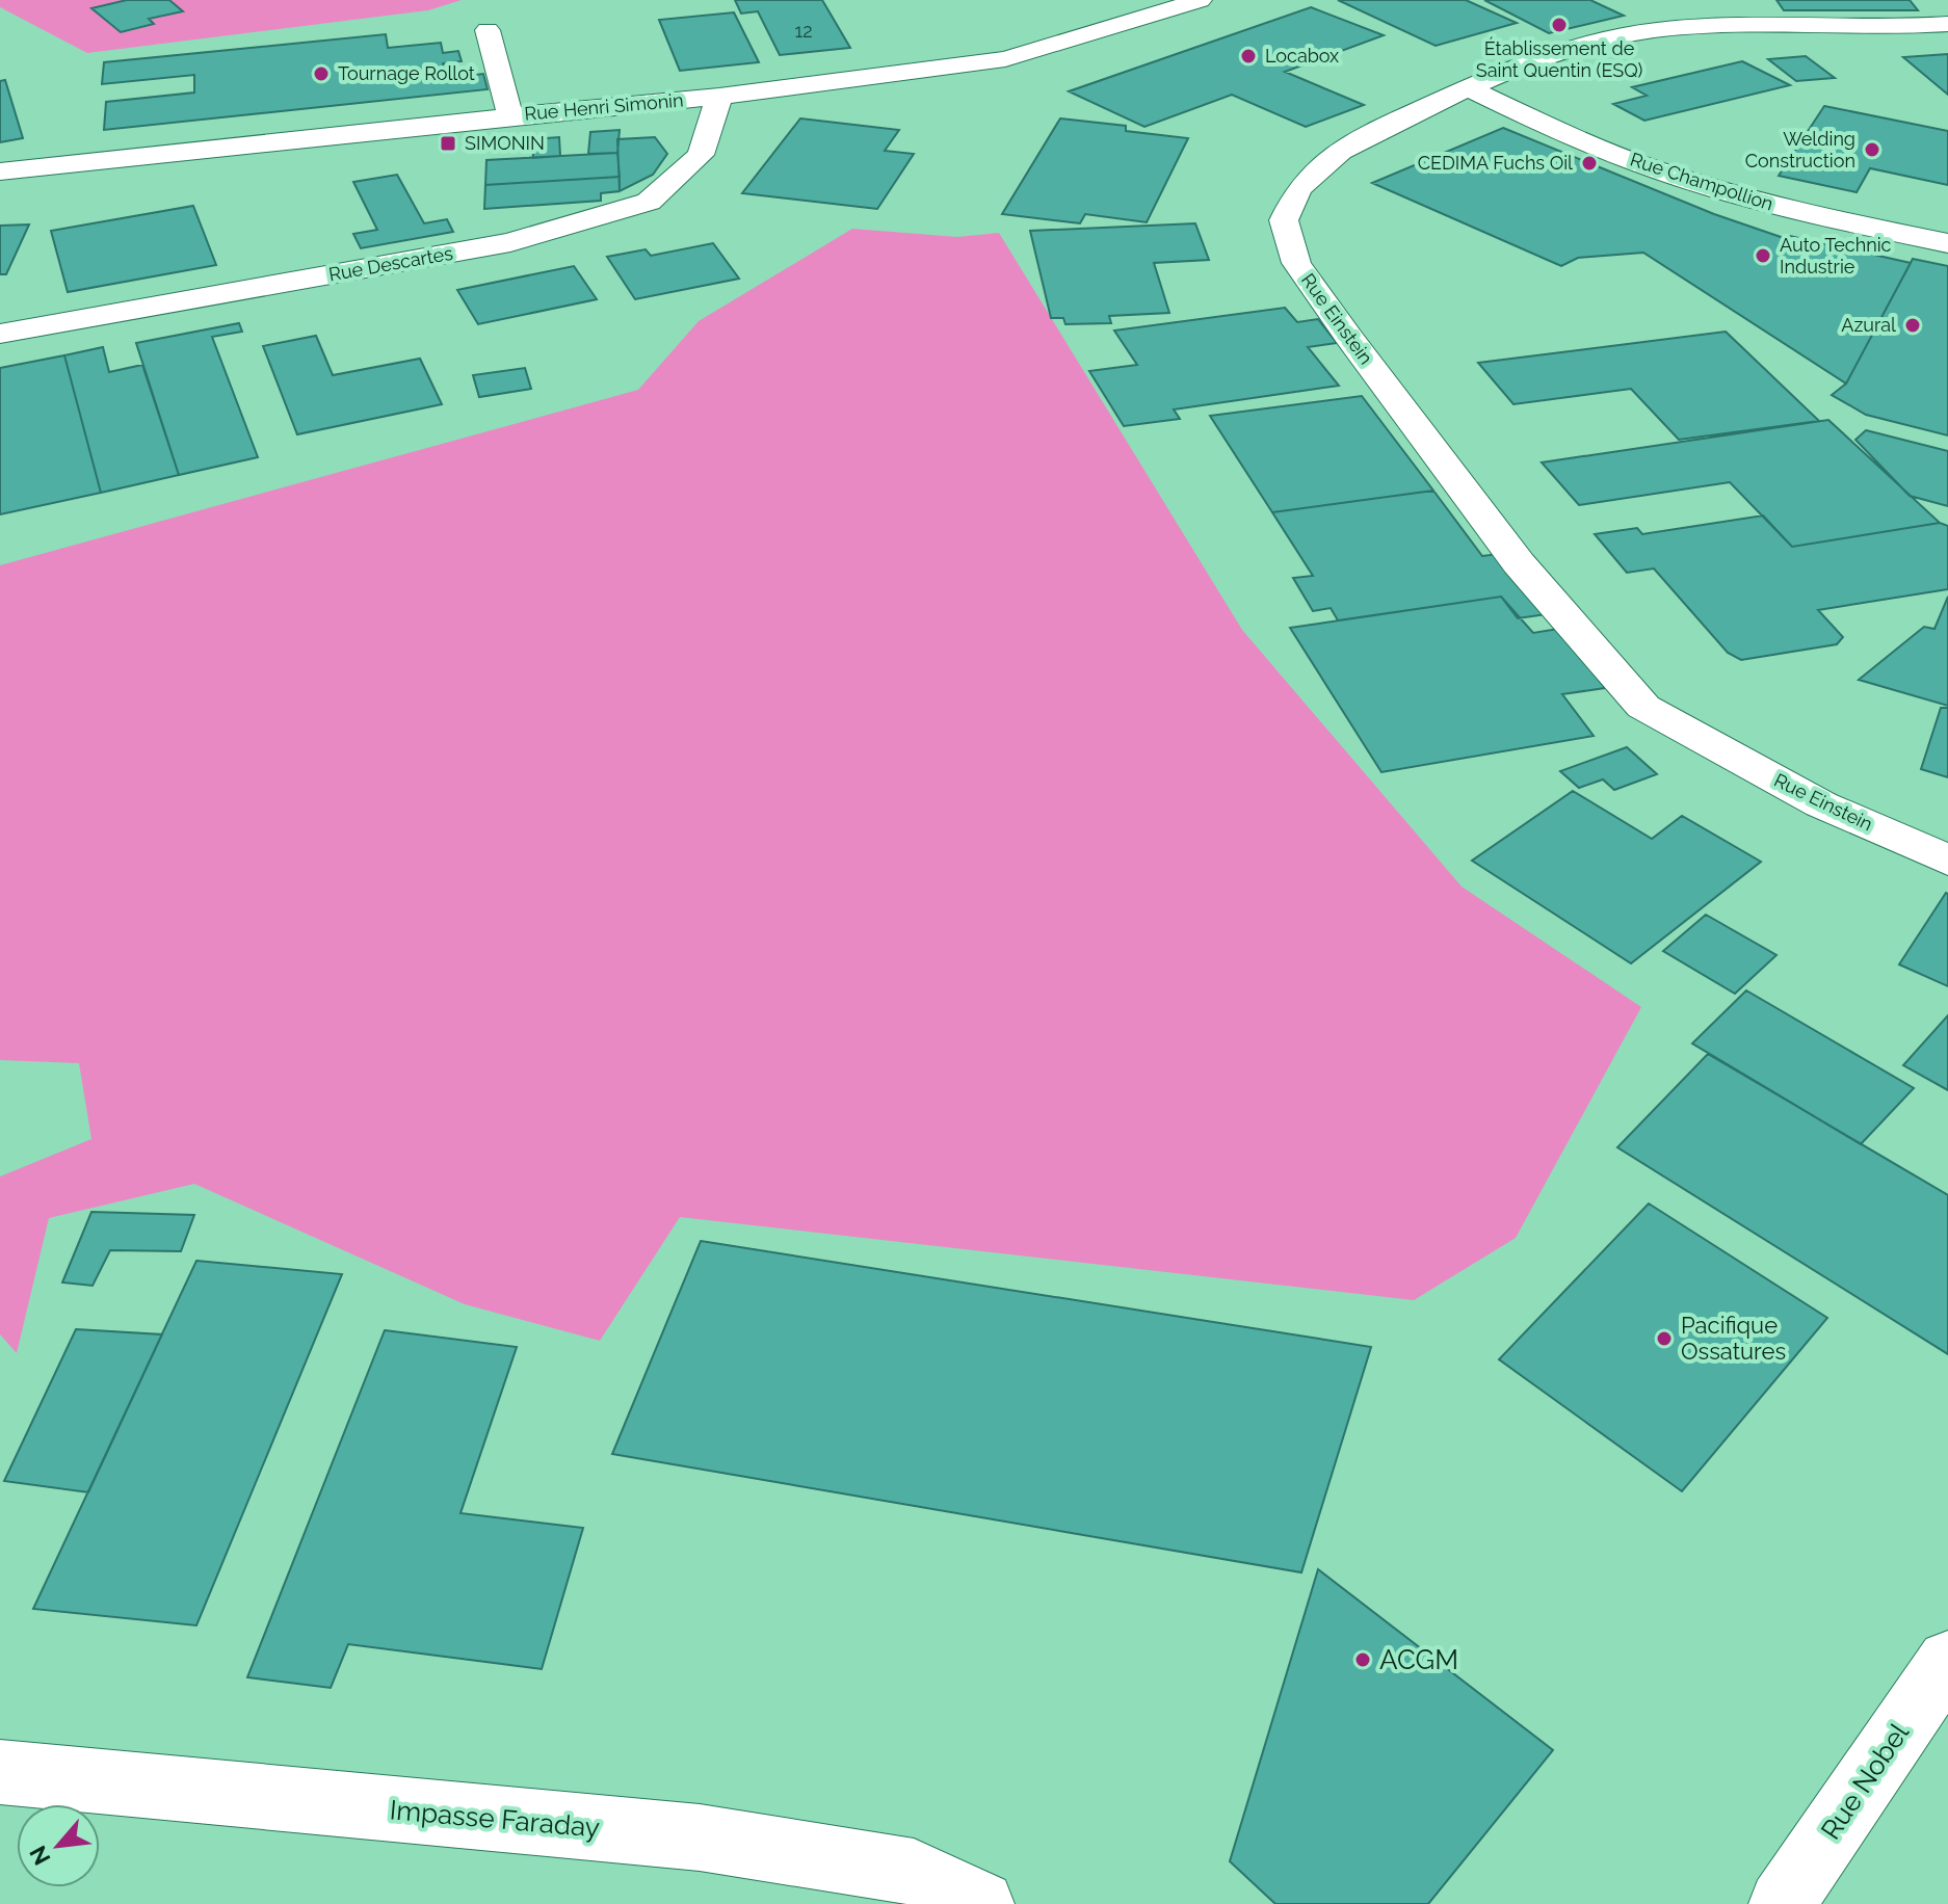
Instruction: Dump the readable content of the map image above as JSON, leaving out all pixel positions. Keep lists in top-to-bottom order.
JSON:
{
  "streets": {
    "street": [
      "Rue Henri Simonin",
      "Rue Champollion",
      "Rue Descartes",
      "Rue Einstein",
      "Rue Nobel",
      "Impasse Faraday"
    ]
  },
  "crossings": [
    ["Rue Henri Simonin", "Rue Descartes"],
    ["Rue Champollion", "Rue Einstein"]
  ],
  "places": {
    "other": [
      "Établissement de Saint Quentin (ESQ)",
      "Locabox",
      "Tournage Rollot",
      "Welding Construction",
      "CEDIMA Fuchs Oil",
      "Auto Technic Industrie",
      "Azural",
      "Pacifique Ossatures",
      "ACGM"
    ],
    "transit": ["SIMONIN"]
  },
  "house_numbers": ["12"],
  "north": "bottom left"
}
